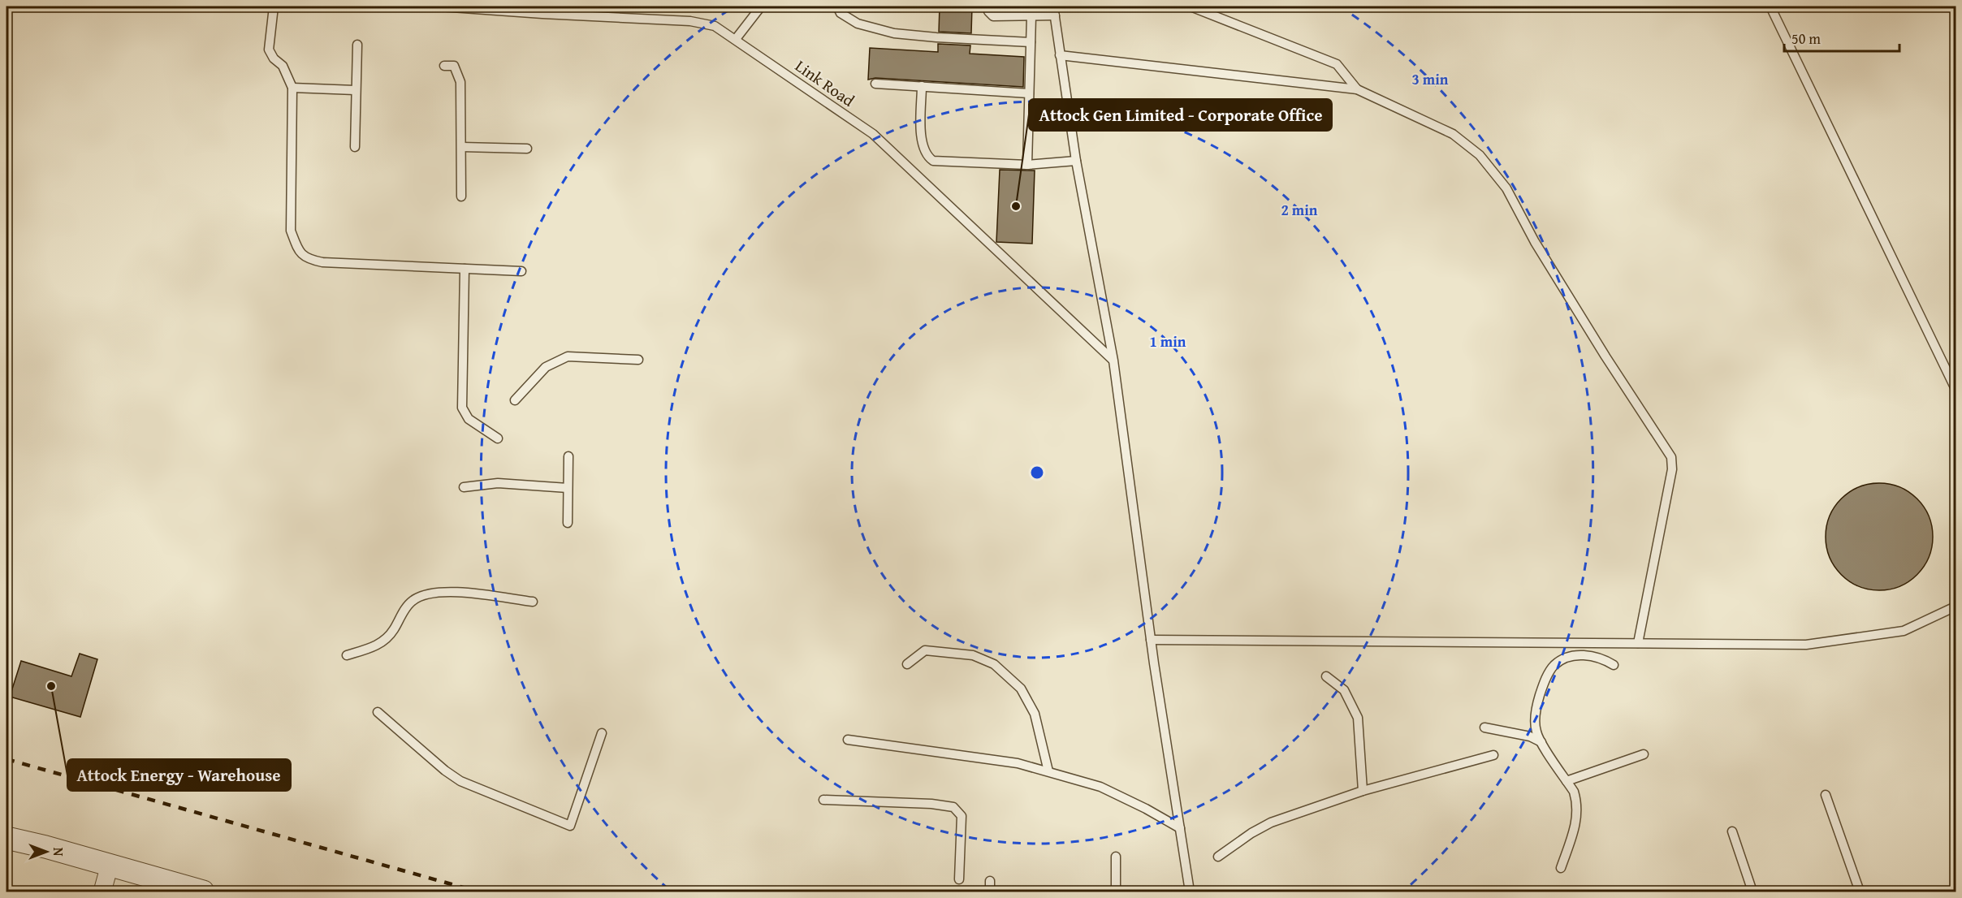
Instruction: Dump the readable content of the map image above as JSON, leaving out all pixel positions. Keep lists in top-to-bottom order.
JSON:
{
  "streets": {
    "lane": ["Link Road"]
  },
  "places": ["Attock Gen Limited - Corporate Office", "Attock Energy - Warehouse"],
  "scale_bar": "50 m",
  "north": "right",
  "rings": ["3 min", "2 min", "1 min"]
}
